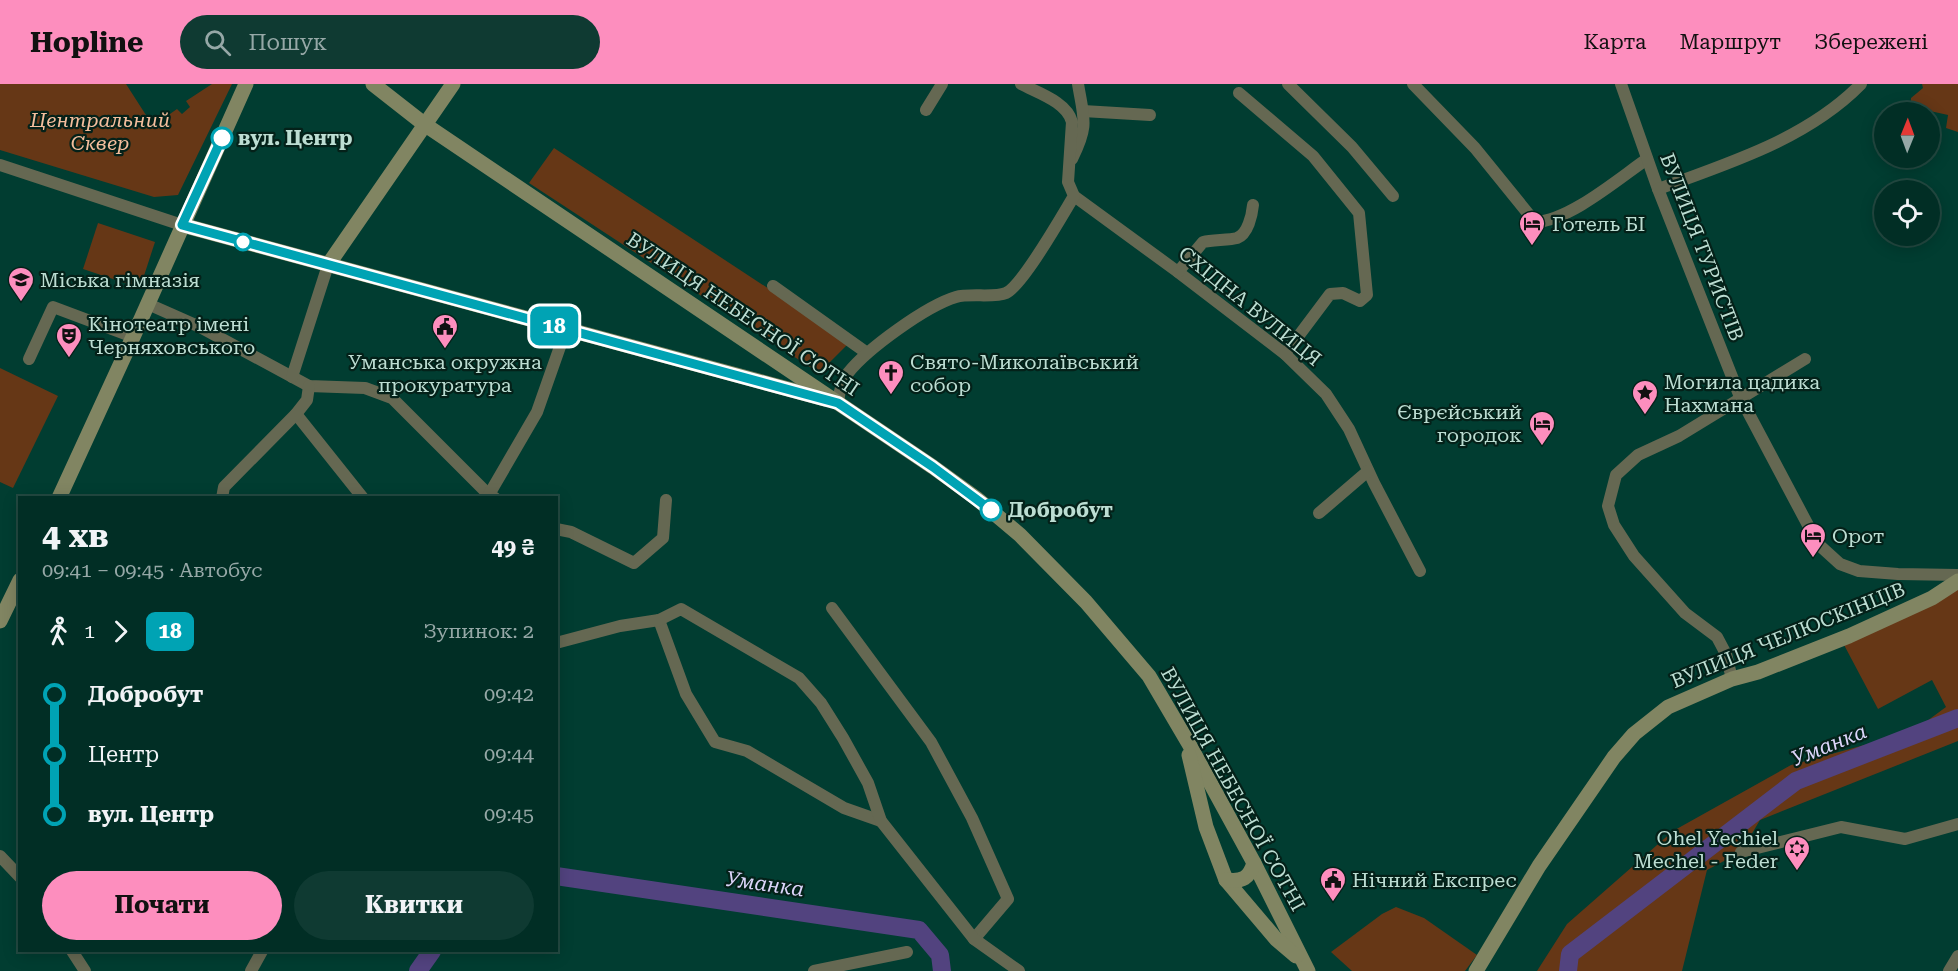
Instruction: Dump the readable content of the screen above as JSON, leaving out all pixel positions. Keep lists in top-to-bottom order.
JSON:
{
  "streets": {
    "main road": ["ВУЛИЦЯ НЕБЕСНОЇ СОТНІ", "ВУЛИЦЯ ЧЕЛЮСКІНЦІВ"],
    "street": ["ВУЛИЦЯ ТУРИСТІВ", "СХІДНА ВУЛИЦЯ"]
  },
  "water": ["Уманка"],
  "parks": ["Центральний Сквер"],
  "places": {
    "other": ["вул. Центр", "Добробут"],
    "hotel": ["Готель БІ", "Єврєйський городок", "Орот"],
    "school or university": ["Міська гімназія"],
    "public building": ["Уманська окружна прокуратура", "Нічний Експрес"],
    "theatre": ["Кінотеатр імені Черняховського"],
    "church": ["Свято-Миколаївський собор"],
    "place": ["Могила цадика Нахмана"],
    "synagogue": ["Ohel Yechiel Mechel - Feder"]
  },
  "lines": ["bus line 18"],
  "north": "top",
  "page": {
    "header": "Hopline",
    "search": "Пошук",
    "nav": ["Карта", "Маршрут", "Збережені"],
    "on_map": "18",
    "heading": ["4 хв", "09:41 – 09:45 · Автобус", "49 ₴"],
    "legs": ["1", "18", "Зупинок: 2"],
    "list": [
      {
        "name": "Добробут",
        "value": "09:42"
      },
      {
        "name": "Центр",
        "value": "09:44"
      },
      {
        "name": "вул. Центр",
        "value": "09:45"
      }
    ],
    "buttons": ["Почати", "Квитки"]
  }
}
